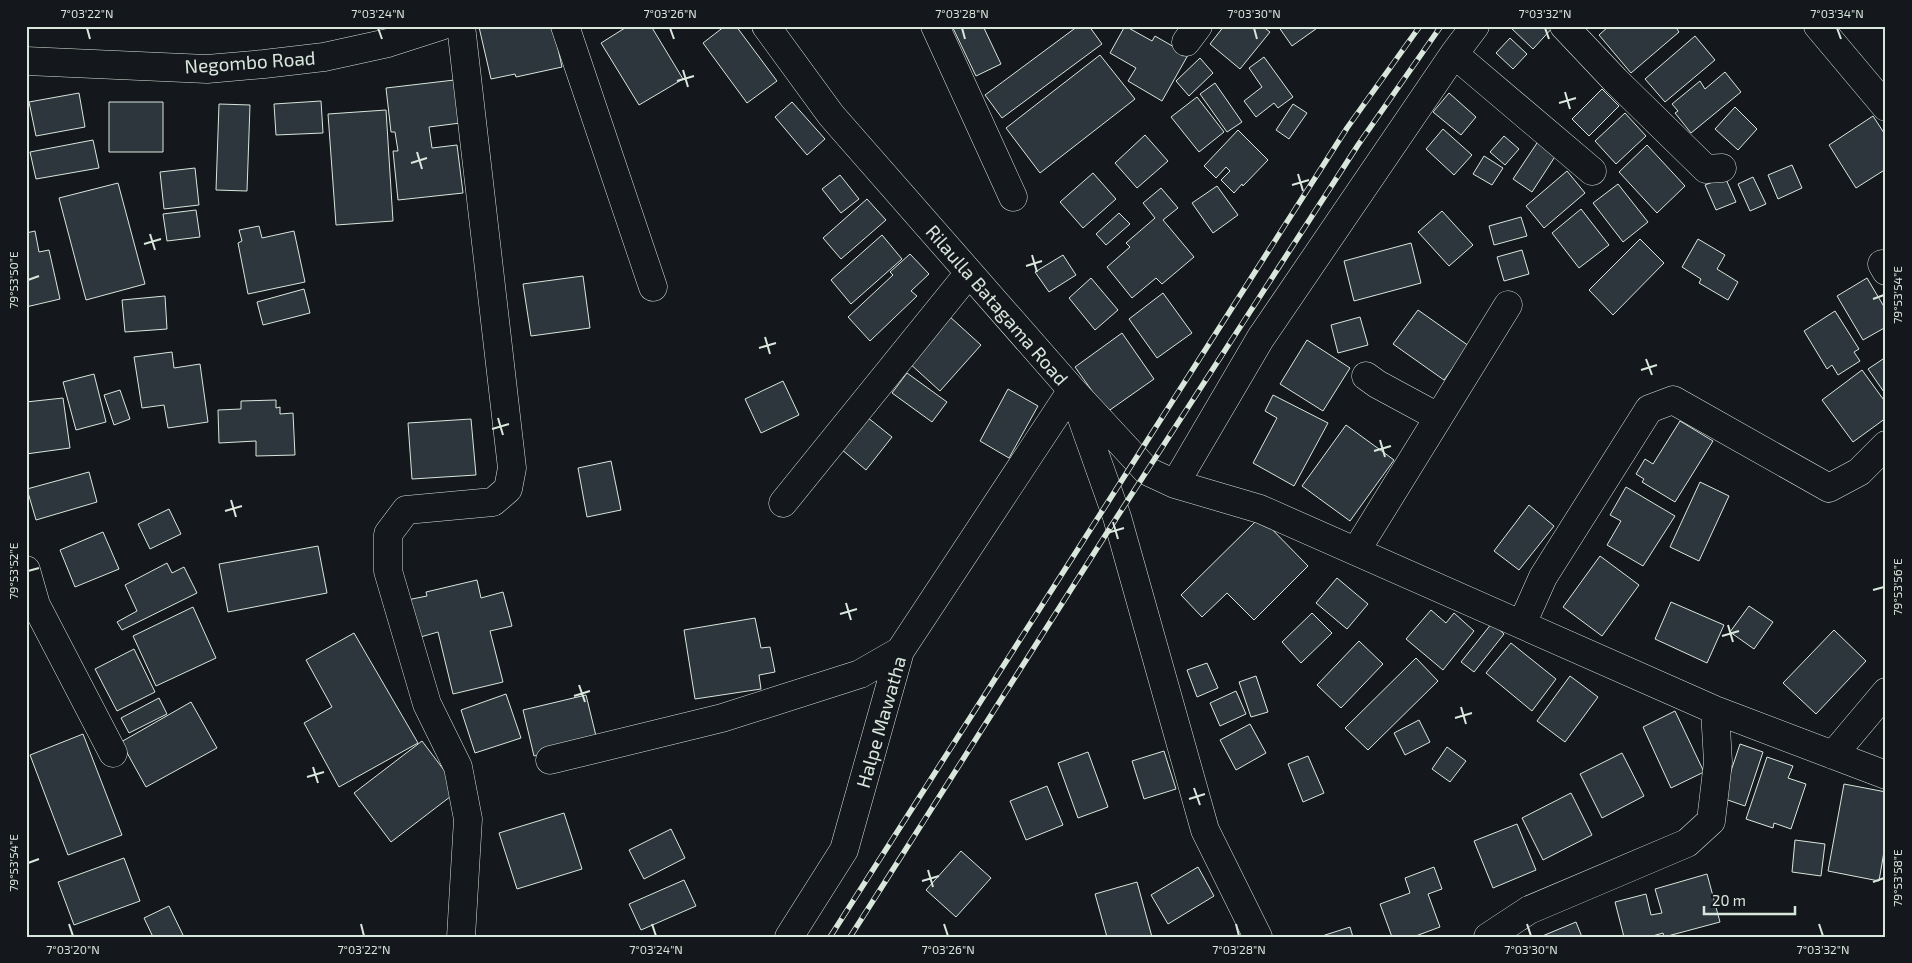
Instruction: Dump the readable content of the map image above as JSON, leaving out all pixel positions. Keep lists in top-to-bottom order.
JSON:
{
  "streets": {
    "main road": ["Negombo Road", "Rilaulla Batagama Road", "Halpe Mawatha"]
  },
  "crossings": [
    ["Rilaulla Batagama Road", "Halpe Mawatha"]
  ],
  "scale_bar": "20 m",
  "coordinates": [
    "7°03'22\"N",
    "7°03'24\"N",
    "7°03'26\"N",
    "7°03'28\"N",
    "7°03'30\"N",
    "7°03'32\"N",
    "7°03'34\"N",
    "79°53'50\"E",
    "79°53'54\"E",
    "79°53'52\"E",
    "79°53'56\"E",
    "79°53'58\"E",
    "7°03'20\"N"
  ]
}
